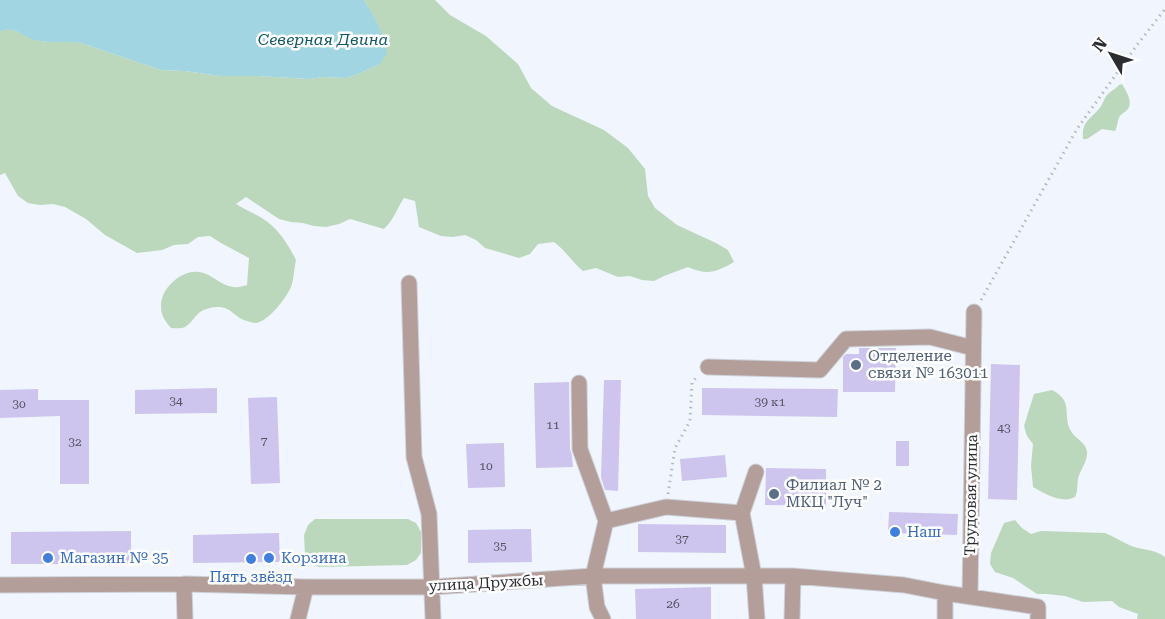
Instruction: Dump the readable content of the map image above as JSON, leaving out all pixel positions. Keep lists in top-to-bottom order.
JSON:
{
  "streets": {
    "street": ["Трудовая улица", "улица Дружбы"]
  },
  "crossings": [
    ["Трудовая улица", "улица Дружбы"]
  ],
  "water": ["Северная Двина"],
  "places": [
    "Отделение связи № 163011",
    "Филиал № 2 МКЦ \"Луч\"",
    "Наш",
    "Магазин № 35",
    "Корзина",
    "Пять звёзд"
  ],
  "house_numbers": [
    "34",
    "39 к1",
    "30",
    "11",
    "43",
    "7",
    "32",
    "10",
    "37",
    "35",
    "26"
  ],
  "north": "top left"
}
